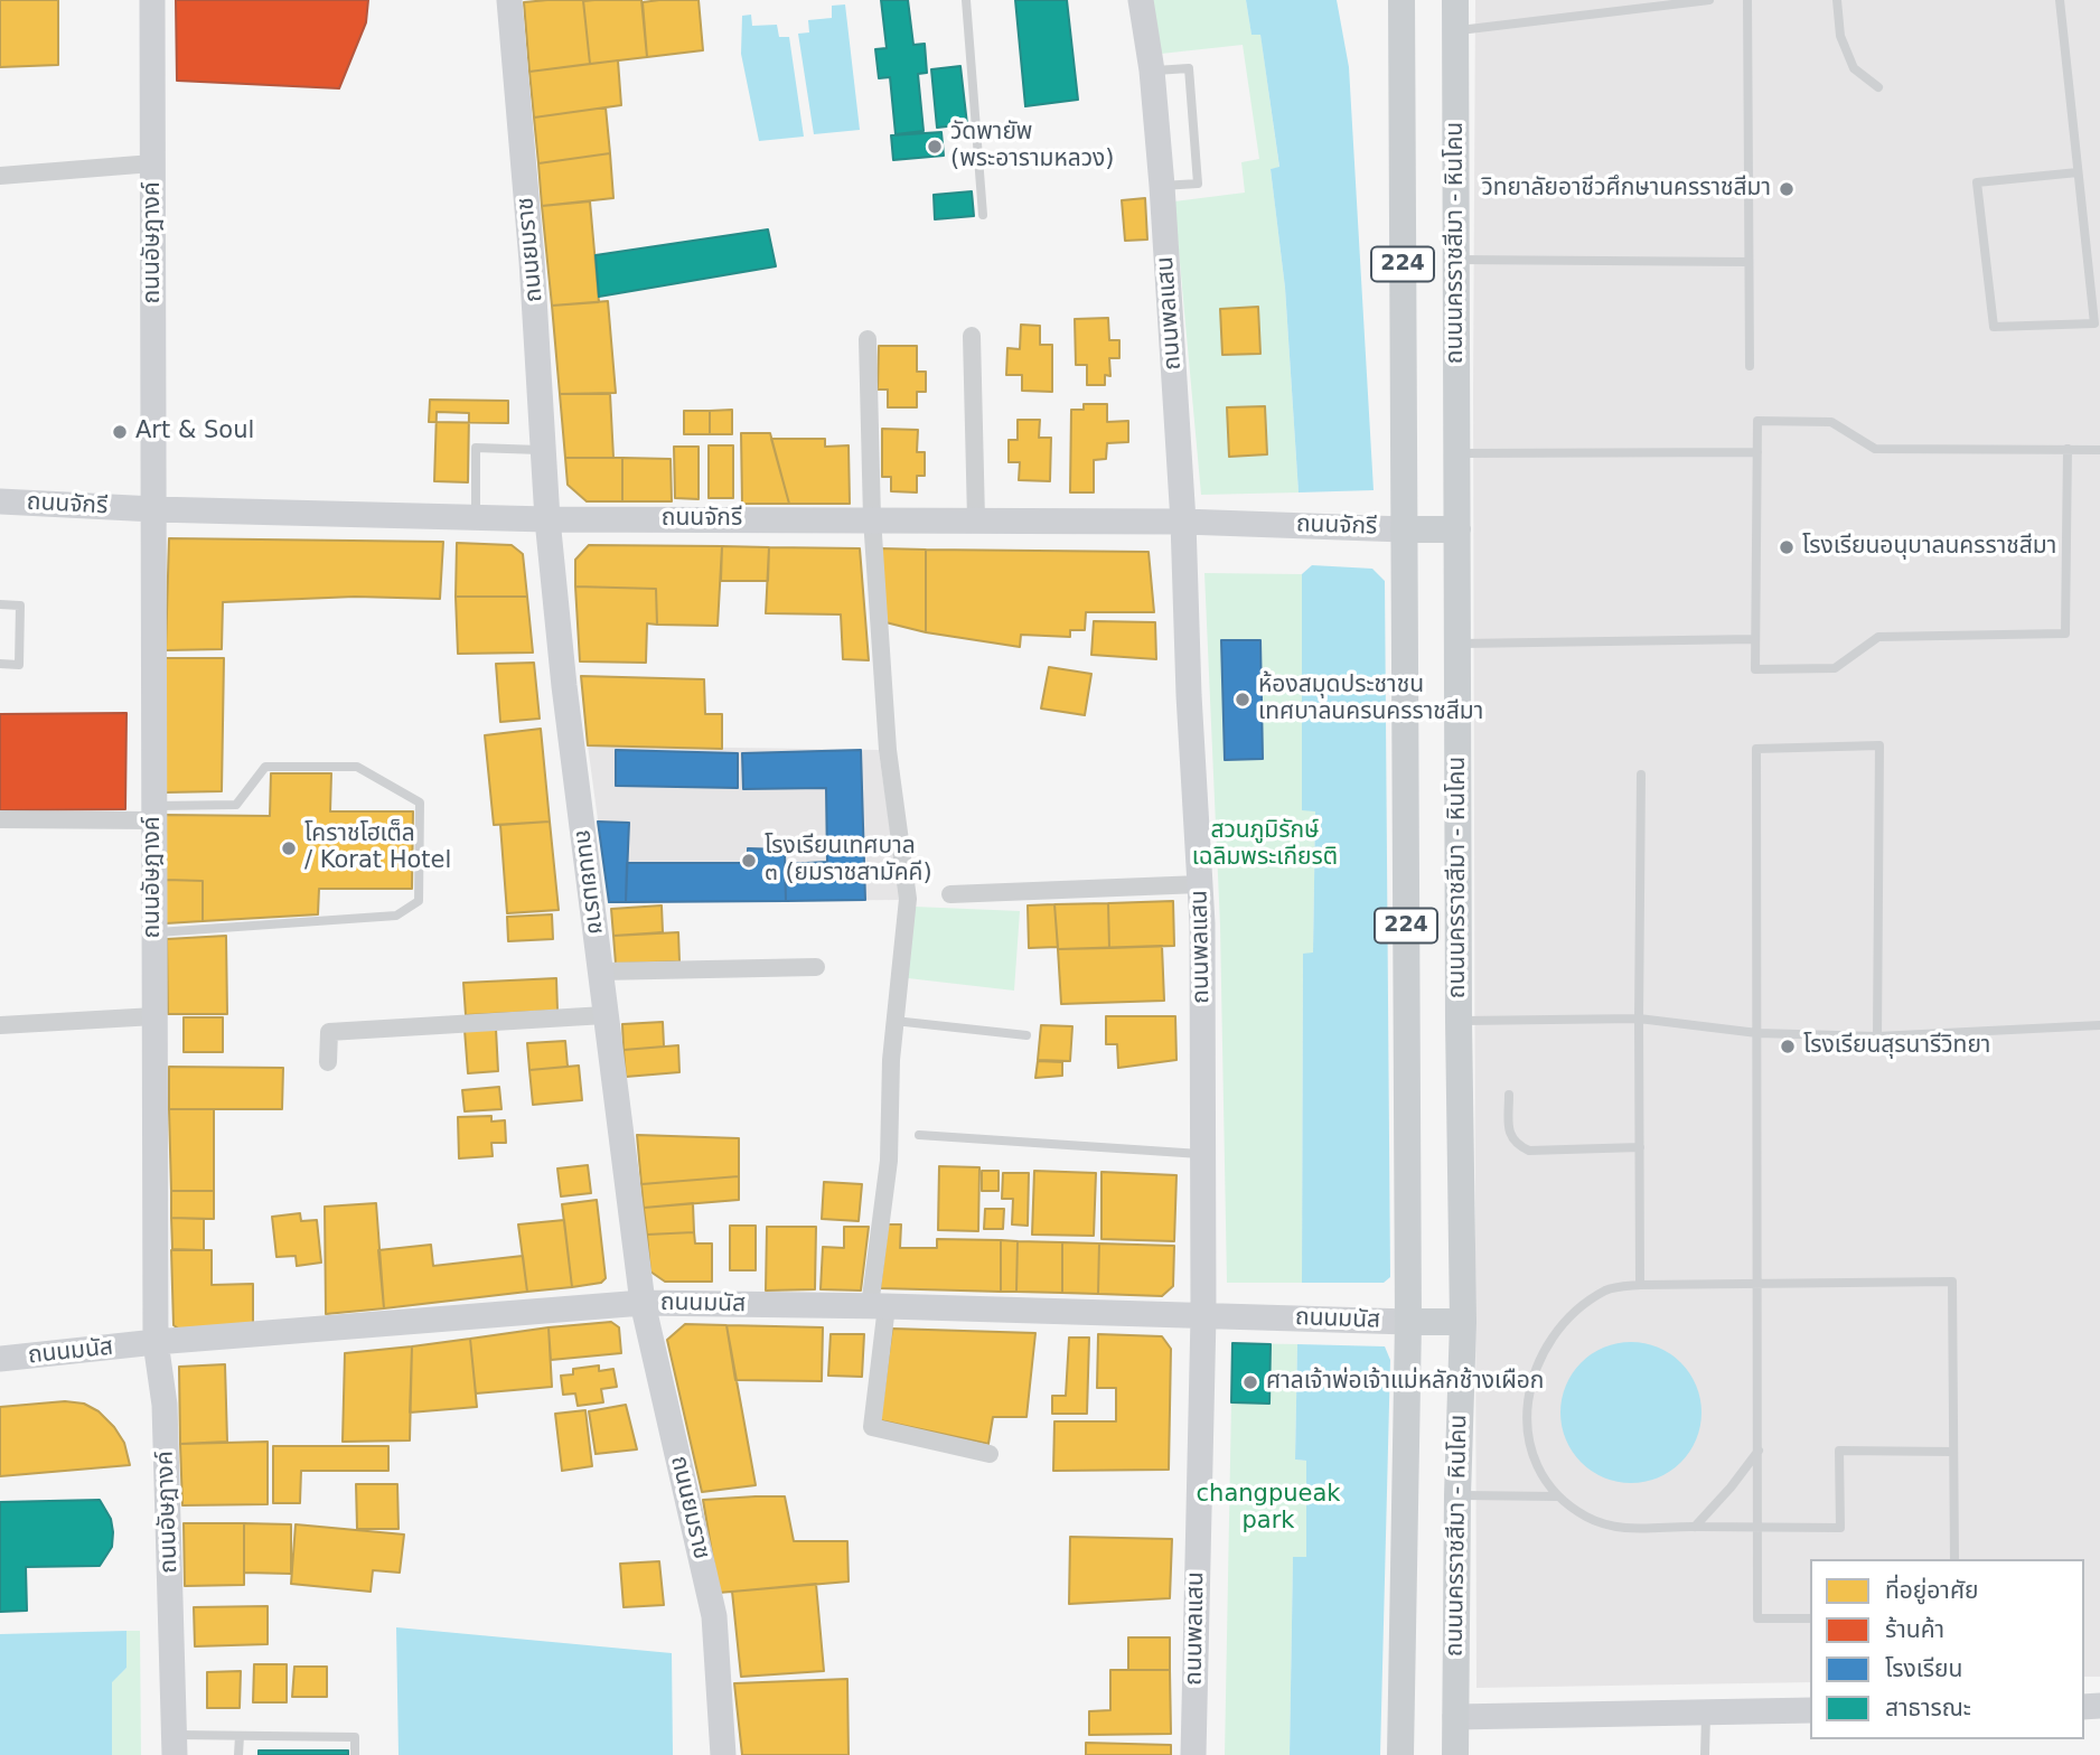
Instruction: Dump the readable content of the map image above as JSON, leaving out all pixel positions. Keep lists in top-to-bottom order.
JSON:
{
  "streets": {
    "main road": ["ถนนนครราชสีมา - หินโคน", "224"],
    "street": [
      "ถนนอัษฎางค์",
      "ถนนยมราช",
      "ถนนพลแสน",
      "ถนนจักรี",
      "ถนนมนัส"
    ]
  },
  "crossings": [
    ["ถนนอัษฎางค์", "ถนนจักรี"],
    ["ถนนอัษฎางค์", "ถนนมนัส"],
    ["ถนนยมราช", "ถนนจักรี"],
    ["ถนนยมราช", "ถนนมนัส"],
    ["224", "ถนนจักรี"],
    ["224", "ถนนมนัส"],
    ["ถนนพลแสน", "ถนนจักรี"],
    ["ถนนพลแสน", "ถนนมนัส"]
  ],
  "parks": ["สวนภูมิรักษ์ เฉลิมพระเกียรติ", "changpueak park"],
  "places": [
    "วัดพายัพ (พระอารามหลวง)",
    "วิทยาลัยอาชีวศึกษานครราชสีมา",
    "Art & Soul",
    "โรงเรียนอนุบาลนครราชสีมา",
    "ห้องสมุดประชาชน เทศบาลนครนครราชสีมา",
    "โคราชโฮเต็ล / Korat Hotel",
    "โรงเรียนเทศบาล ๓ (ยมราชสามัคคี)",
    "โรงเรียนสุรนารีวิทยา",
    "ศาลเจ้าพ่อเจ้าแม่หลักช้างเผือก"
  ],
  "legend": [
    "ที่อยู่อาศัย",
    "ร้านค้า",
    "โรงเรียน",
    "สาธารณะ"
  ]
}
